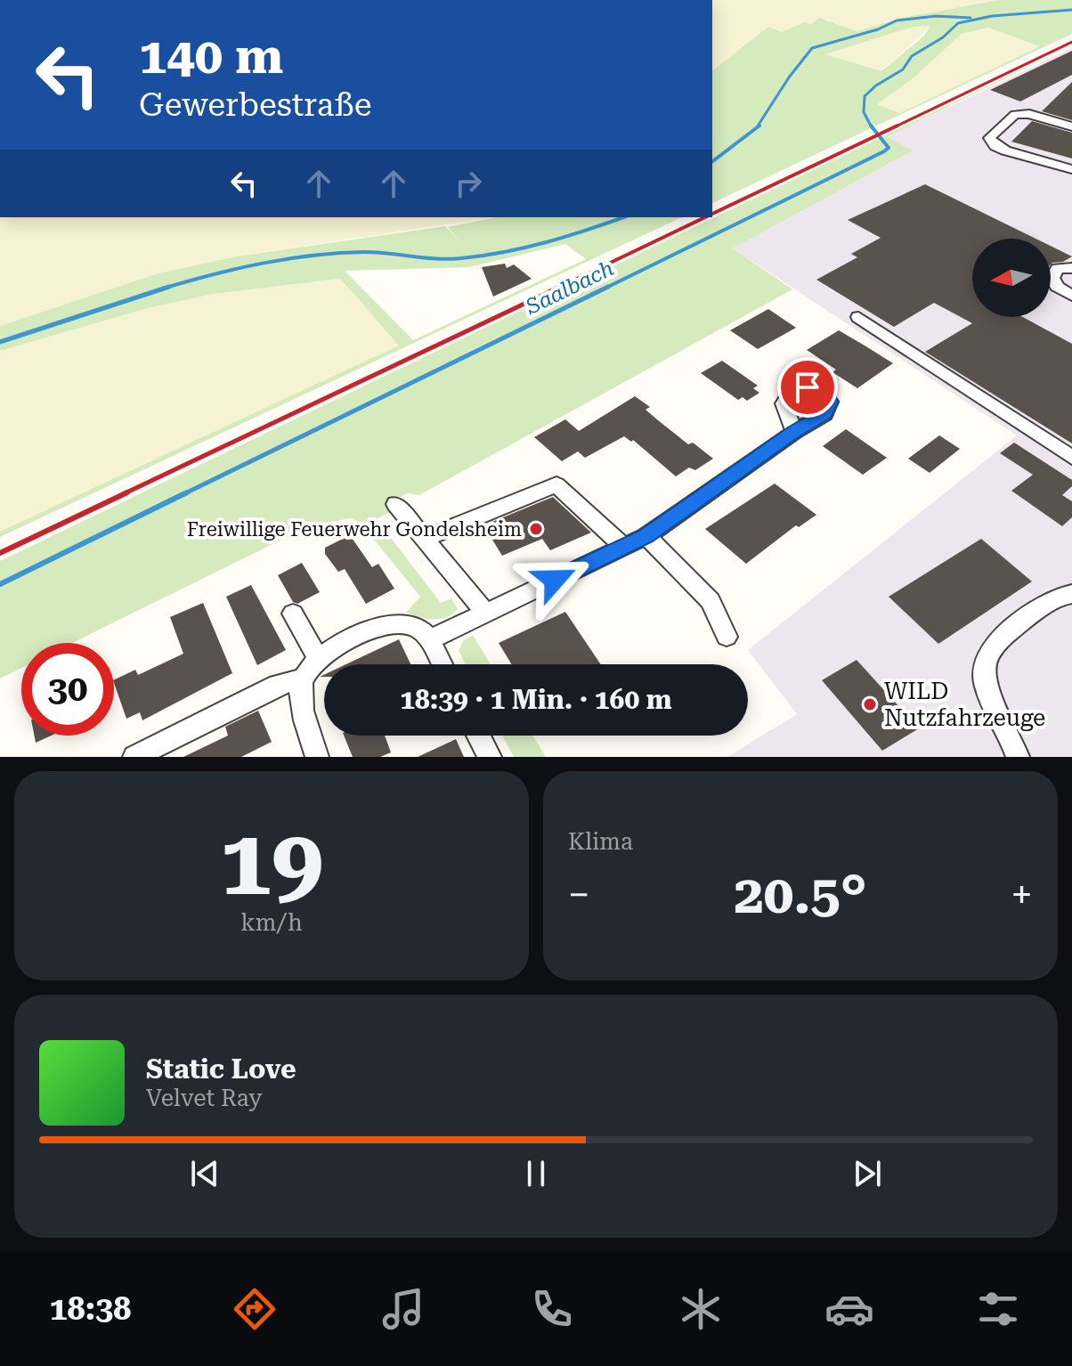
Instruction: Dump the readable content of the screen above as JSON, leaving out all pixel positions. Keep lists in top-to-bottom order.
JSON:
{
  "water": ["Saalbach"],
  "places": ["Freiwillige Feuerwehr Gondelsheim", "WILD Nutzfahrzeuge"],
  "north": "left",
  "page": {
    "turn": ["140 m", "Gewerbestraße"],
    "limit": "30",
    "trip": "18:39 · 1 Min. · 160 m",
    "tile": [
      ["19", "km/h"],
      "Klima"
    ],
    "heat": ["−", "20.5°", "+"],
    "song": ["Static Love", "Velvet Ray"],
    "tabs": "18:38"
  }
}
